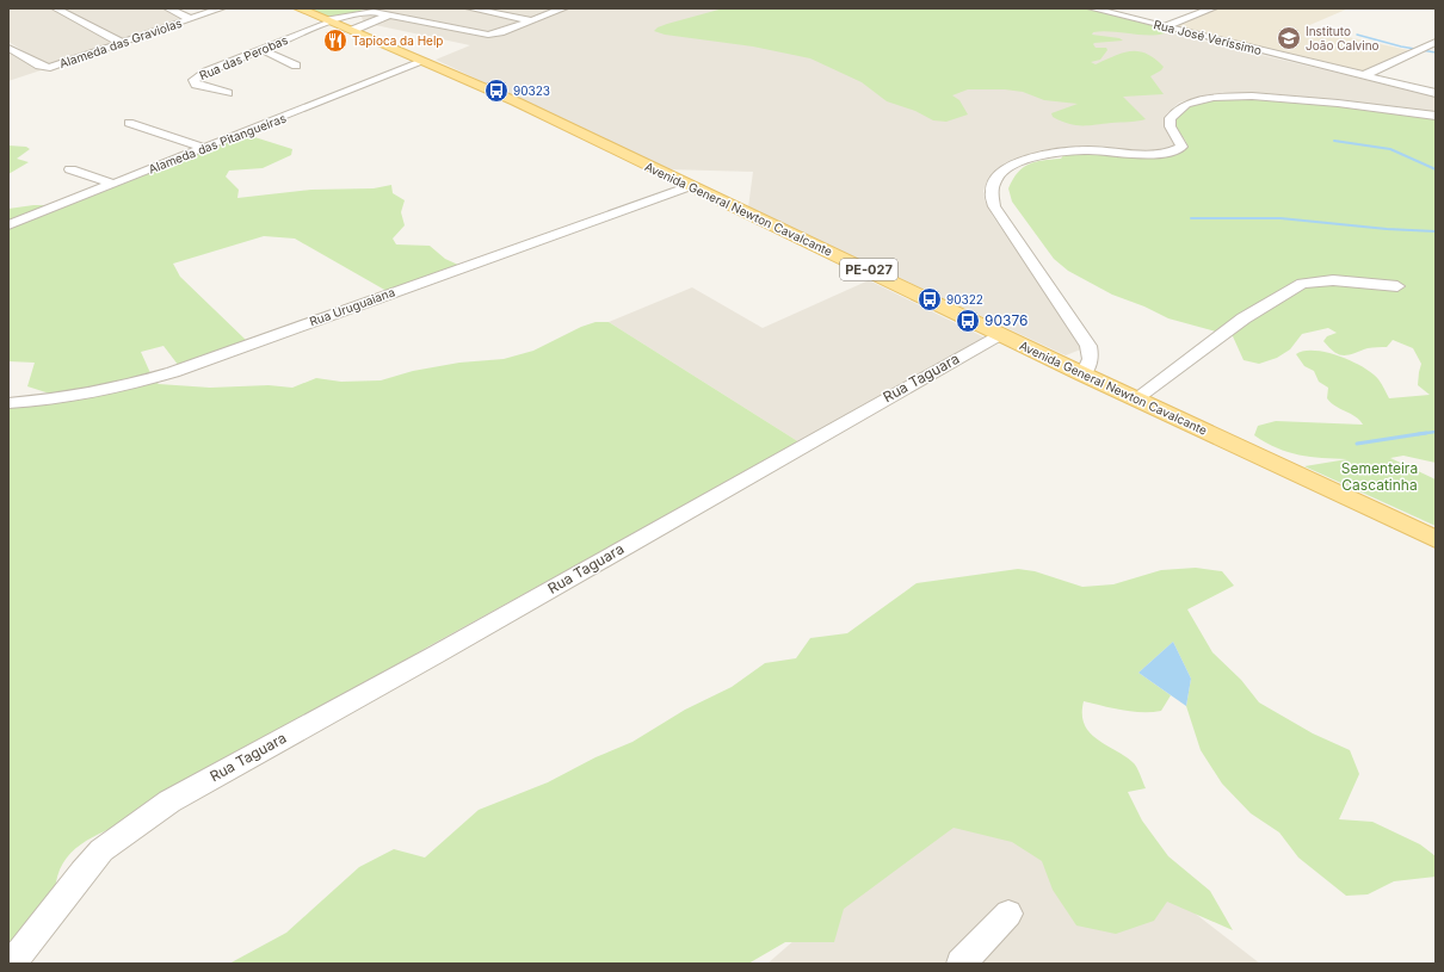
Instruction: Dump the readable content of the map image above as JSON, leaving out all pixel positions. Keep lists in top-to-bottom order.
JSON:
{
  "streets": {
    "main road": ["Avenida General Newton Cavalcante", "PE-027"],
    "street": [
      "Rua José Veríssimo",
      "Alameda das Graviolas",
      "Rua das Perobas",
      "Alameda das Pitangueiras",
      "Rua Uruguaiana",
      "Rua Taguara"
    ]
  },
  "crossings": [
    ["Rua das Perobas", "Avenida General Newton Cavalcante"],
    ["Alameda das Pitangueiras", "Avenida General Newton Cavalcante"],
    ["Avenida General Newton Cavalcante", "Rua Uruguaiana"],
    ["Avenida General Newton Cavalcante", "Rua Taguara"]
  ],
  "parks": ["Sementeira Cascatinha"],
  "places": {
    "school or university": ["Instituto João Calvino"],
    "restaurant": ["Tapioca da Help"],
    "bus stop": ["90323", "90322", "90376"]
  }
}
